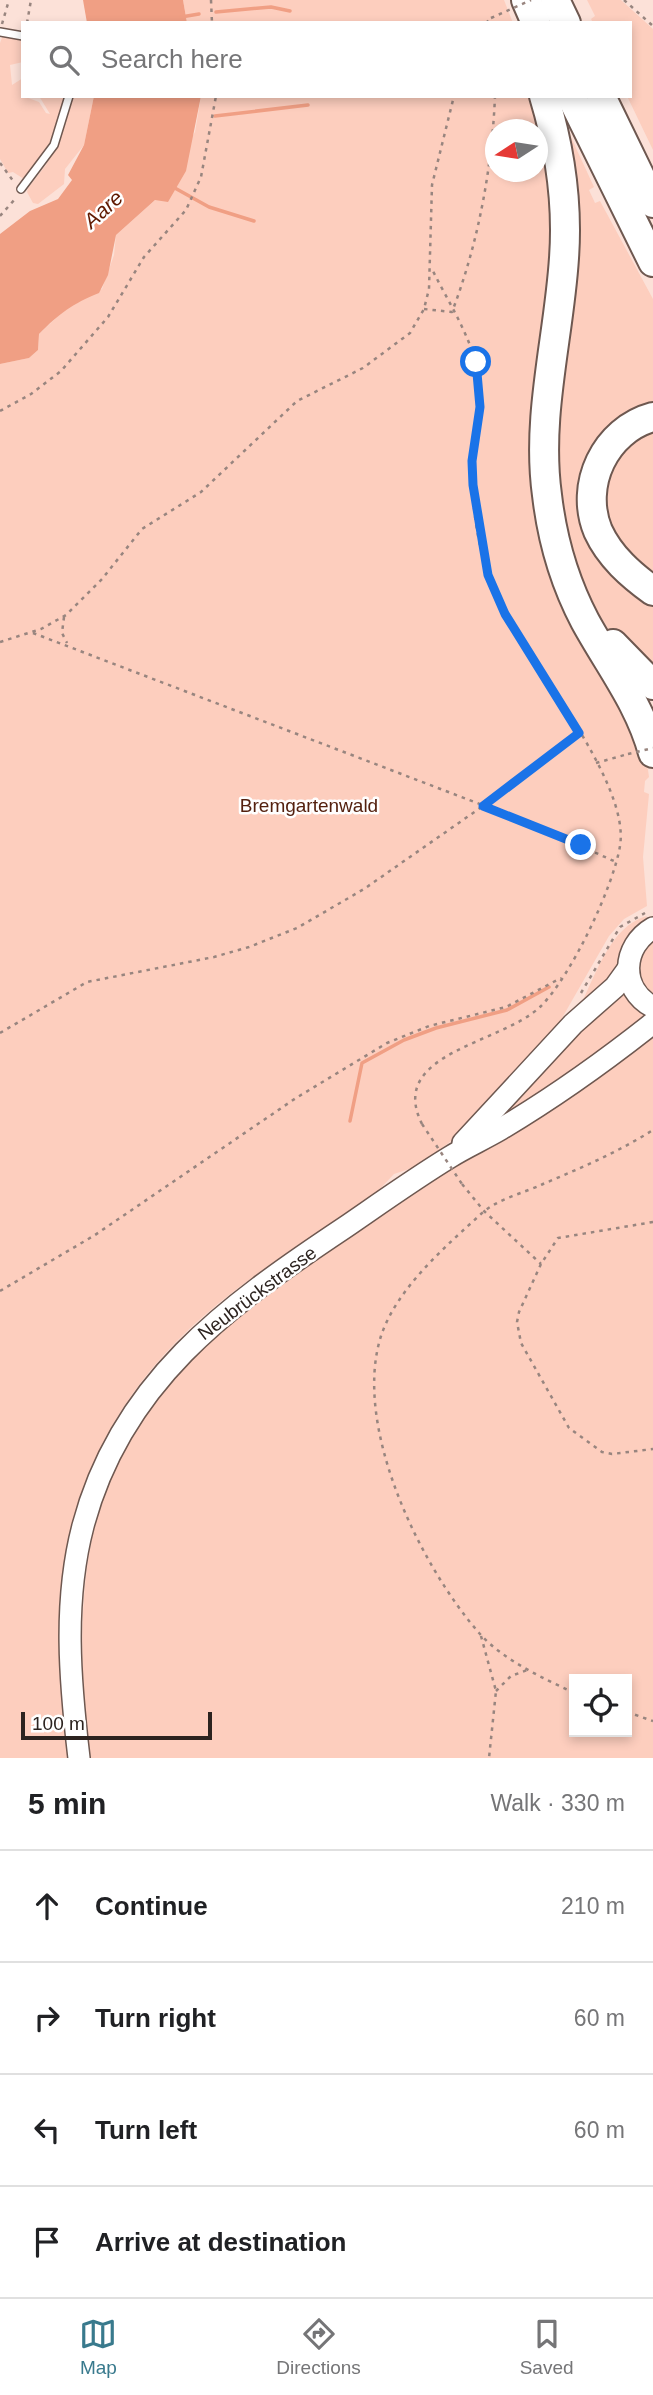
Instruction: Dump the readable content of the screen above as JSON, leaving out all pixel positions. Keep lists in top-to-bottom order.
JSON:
{
  "streets": {
    "main road": ["Neubrückstrasse"]
  },
  "water": ["Aare"],
  "parks": ["Bremgartenwald"],
  "scale_bar": "100 m",
  "north": "left",
  "page": {
    "search": "Search here",
    "scale": "100 m",
    "heading": ["5 min", "Walk · 330 m"],
    "list": [
      ["Continue", "210 m"],
      ["Turn right", "60 m"],
      ["Turn left", "60 m"],
      "Arrive at destination"
    ],
    "nav": ["Map", "Directions", "Saved"]
  }
}
